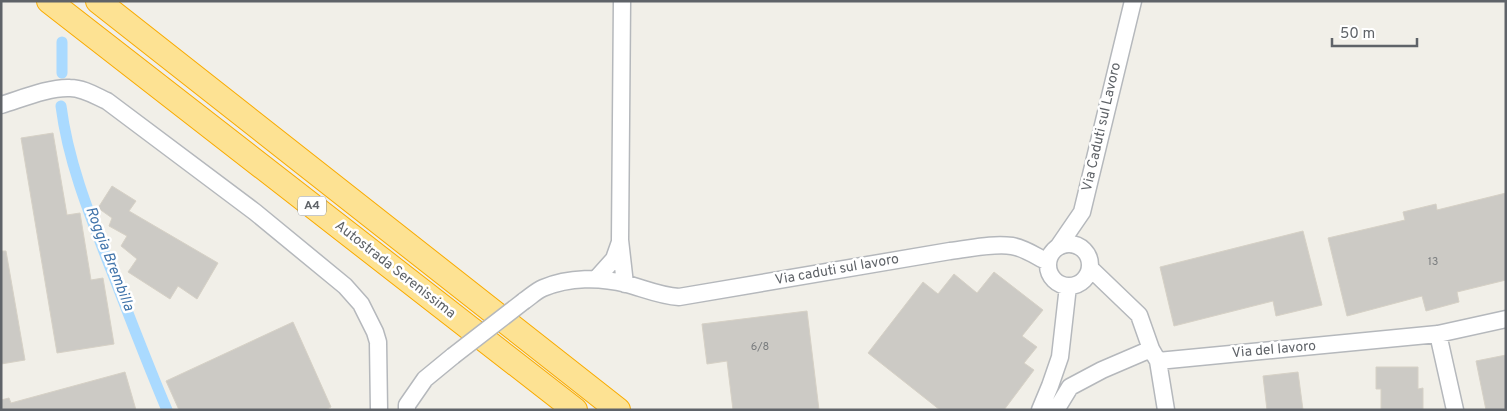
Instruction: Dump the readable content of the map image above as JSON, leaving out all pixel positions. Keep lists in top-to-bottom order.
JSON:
{
  "streets": {
    "highway": ["A4", "Autostrada Serenissima"],
    "street": ["Via Caduti sul Lavoro", "Via caduti sul lavoro", "Via del lavoro"]
  },
  "crossings": [
    ["Via Caduti sul Lavoro", "Via caduti sul lavoro"]
  ],
  "water": ["Roggia Brembilla"],
  "house_numbers": ["13", "6/8"],
  "scale_bar": "50 m"
}
